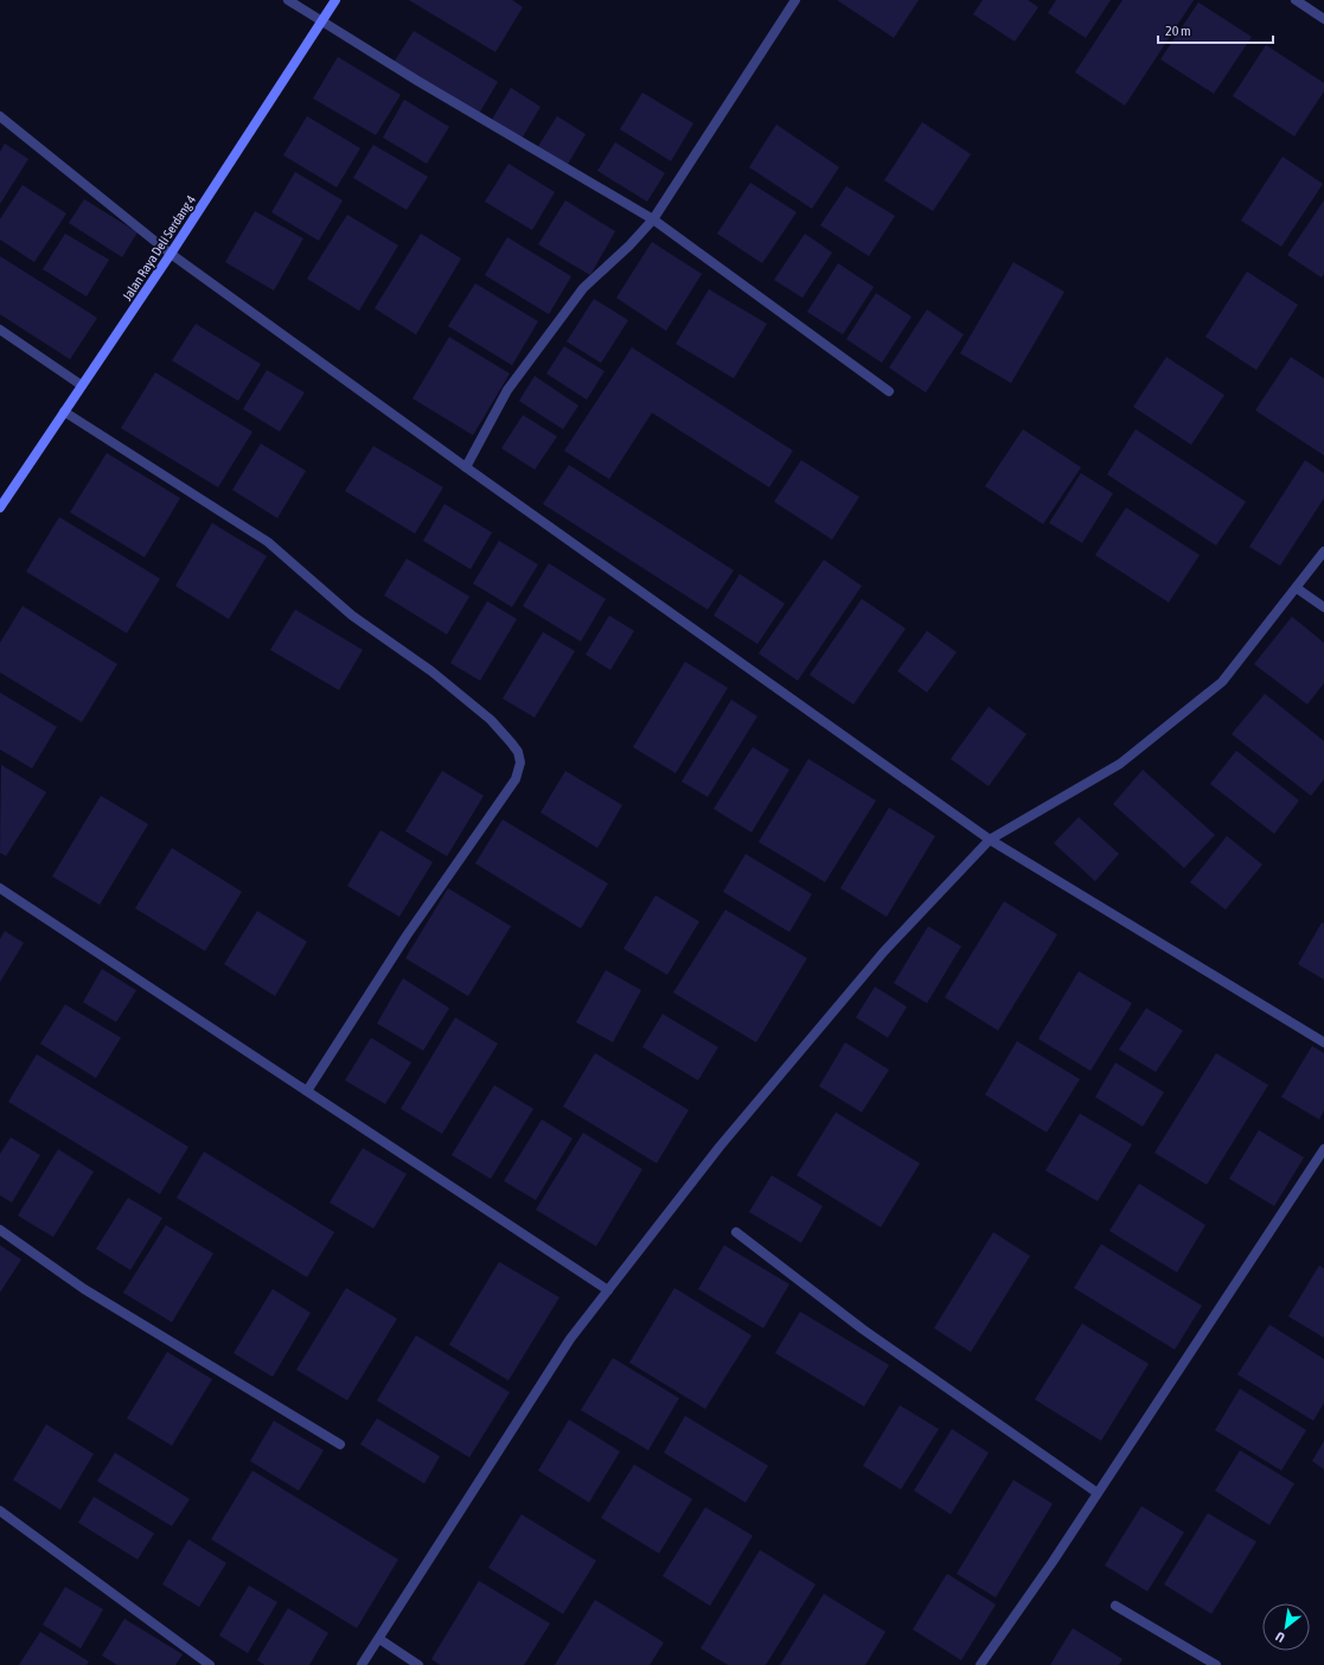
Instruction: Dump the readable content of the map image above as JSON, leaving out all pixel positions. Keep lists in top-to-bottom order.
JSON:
{
  "streets": {
    "street": ["Jalan Raya Deli Serdang 4"]
  },
  "scale_bar": "20 m",
  "north": "bottom left"
}
